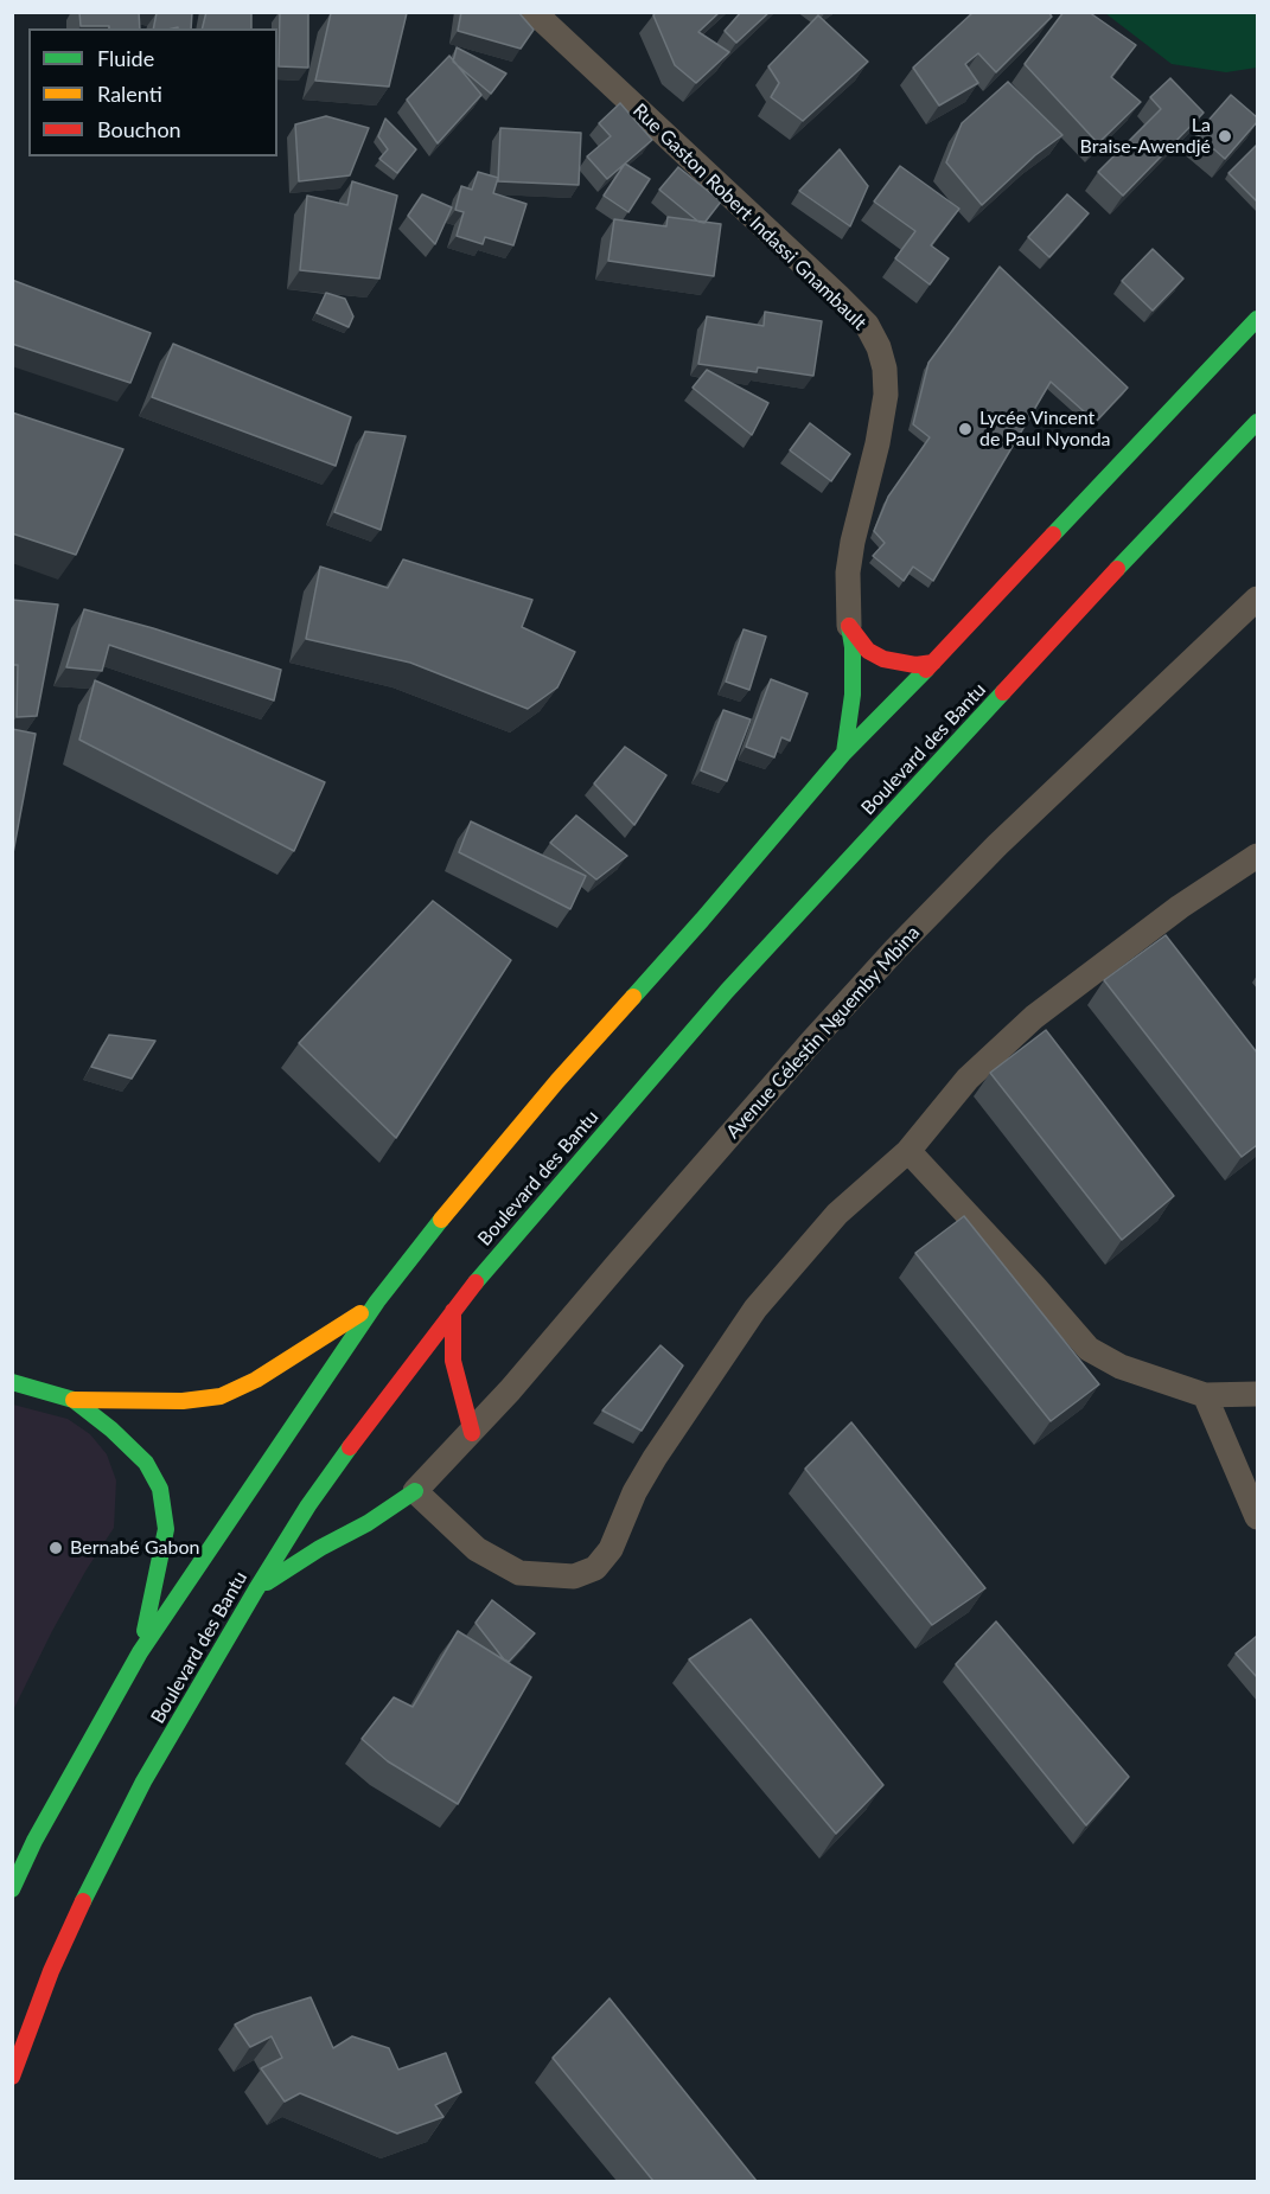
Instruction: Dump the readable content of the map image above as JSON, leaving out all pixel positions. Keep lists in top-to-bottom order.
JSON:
{
  "streets": {
    "main road": ["Boulevard des Bantu"],
    "street": ["Rue Gaston Robert Indassi Gnambault", "Avenue Célestin Nguemby Mbina"]
  },
  "places": ["La Braise-Awendjé", "Lycée Vincent de Paul Nyonda", "Bernabé Gabon"],
  "legend": ["Fluide", "Ralenti", "Bouchon"]
}
